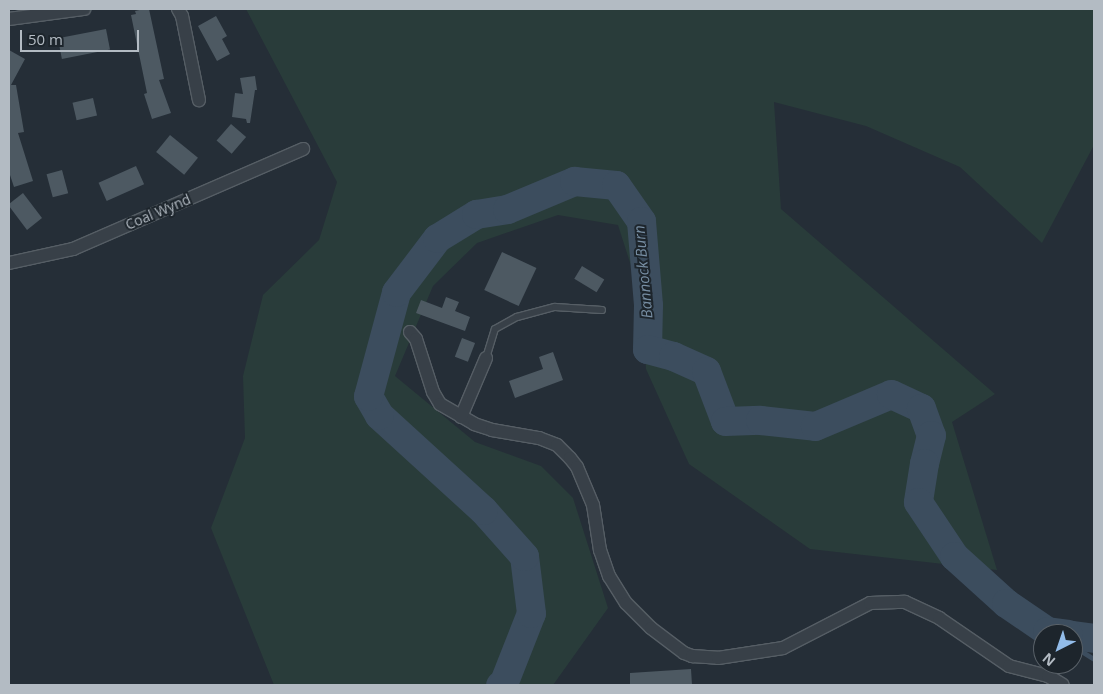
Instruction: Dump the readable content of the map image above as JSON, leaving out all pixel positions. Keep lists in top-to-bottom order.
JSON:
{
  "streets": {
    "street": ["Coal Wynd"]
  },
  "water": ["Bannock Burn"],
  "scale_bar": "50 m",
  "north": "bottom left"
}
